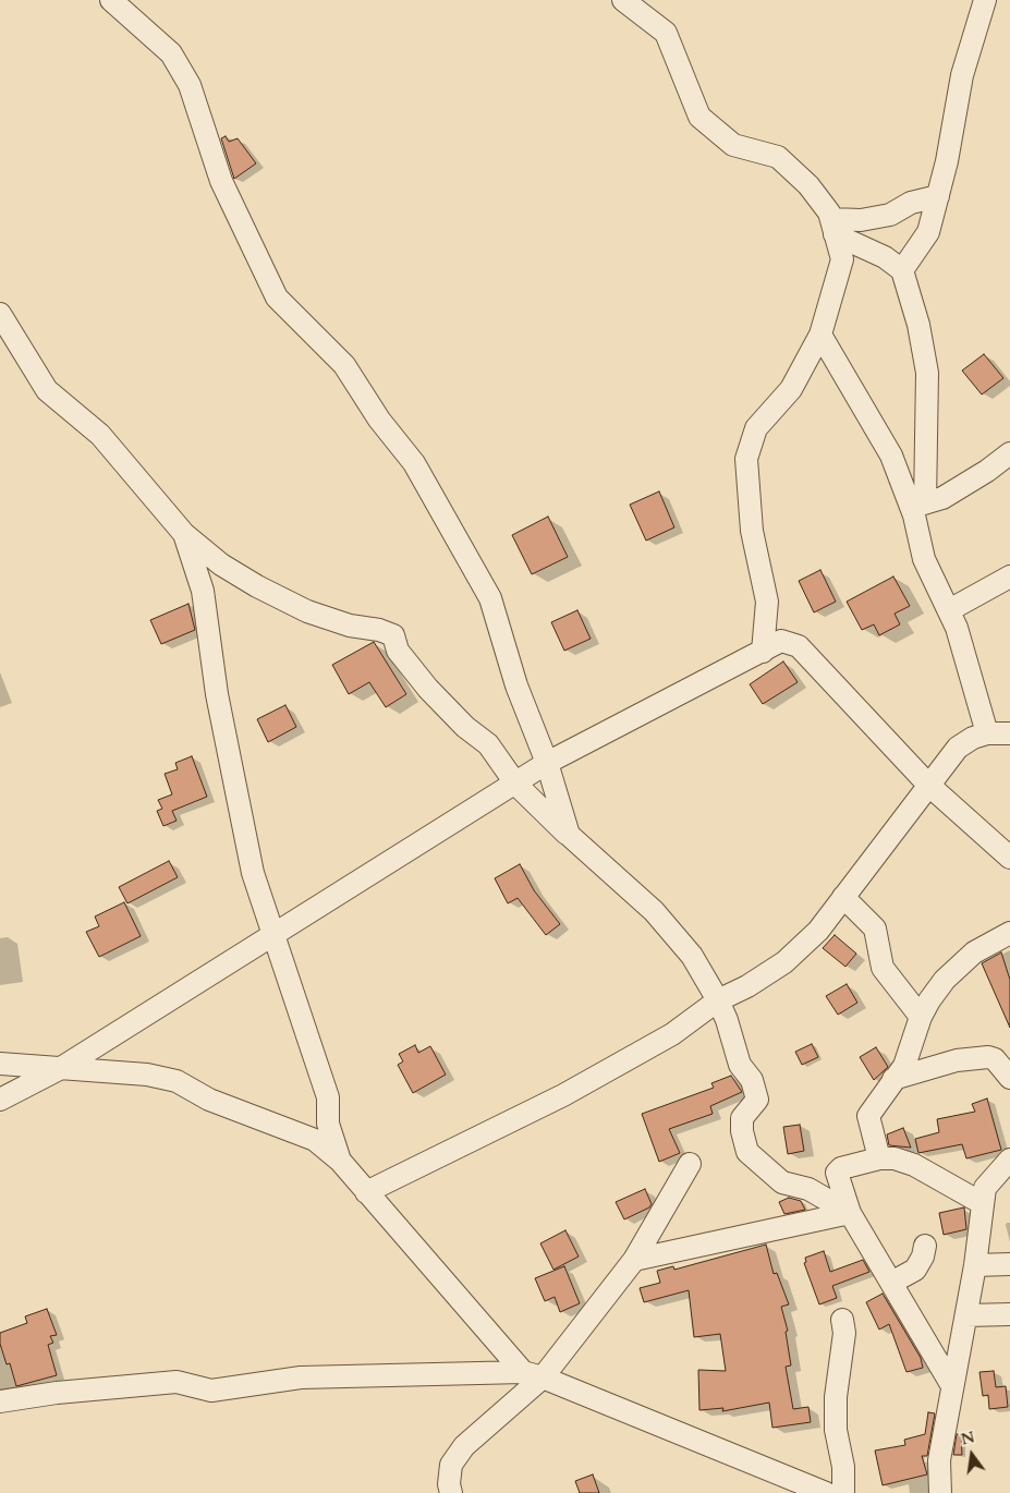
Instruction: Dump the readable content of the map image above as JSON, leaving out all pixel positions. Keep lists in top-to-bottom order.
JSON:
{
  "north": "top"
}
